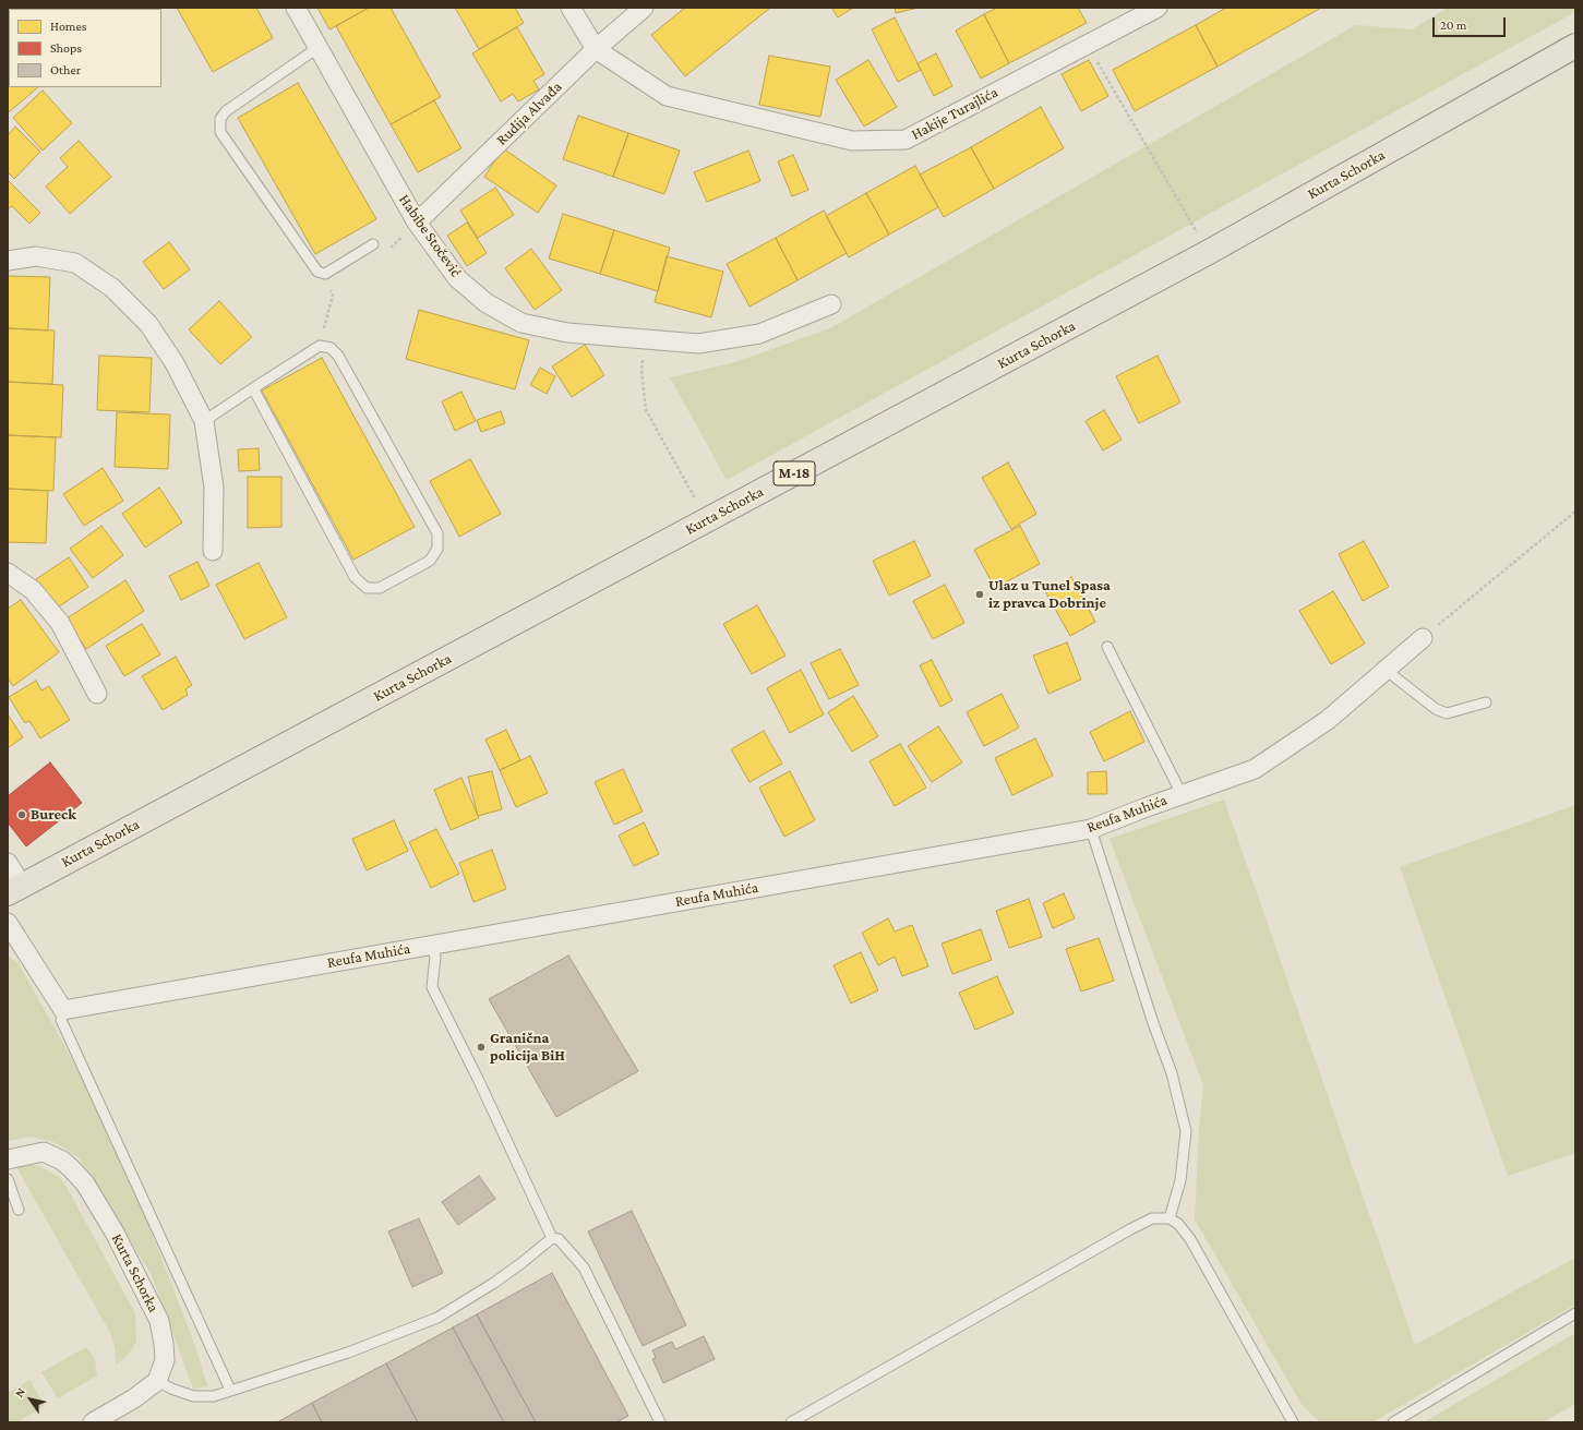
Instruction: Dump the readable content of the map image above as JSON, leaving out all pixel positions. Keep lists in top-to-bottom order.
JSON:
{
  "streets": {
    "main road": ["Kurta Schorka", "M-18"],
    "street": [
      "Rudija Alvađa",
      "Hakije Turajlića",
      "Habibe Stočević",
      "Reufa Muhića"
    ]
  },
  "crossings": [
    ["Rudija Alvađa", "Hakije Turajlića"],
    ["Rudija Alvađa", "Habibe Stočević"]
  ],
  "places": ["Ulaz u Tunel Spasa iz pravca Dobrinje", "Bureck", "Granična policija BiH"],
  "legend": ["Homes", "Shops", "Other"],
  "scale_bar": "20 m",
  "north": "top left"
}
